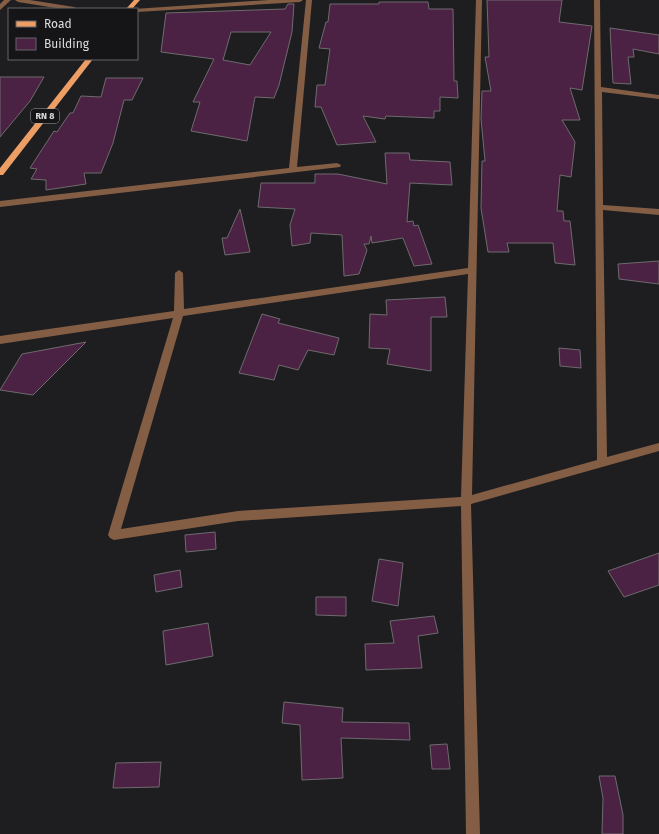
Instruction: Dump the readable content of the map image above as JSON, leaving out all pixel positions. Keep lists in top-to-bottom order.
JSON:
{
  "streets": {
    "main road": ["RN 8"]
  },
  "legend": ["Road", "Building"]
}
